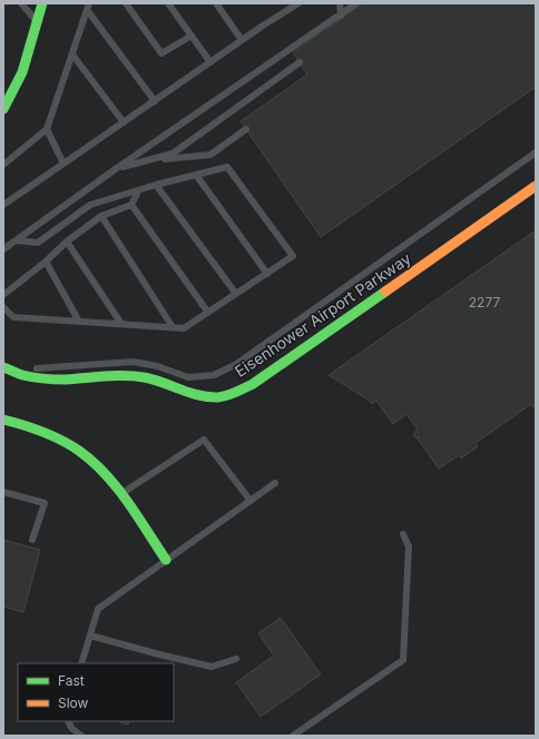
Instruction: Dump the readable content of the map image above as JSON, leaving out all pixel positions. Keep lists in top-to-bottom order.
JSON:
{
  "streets": {
    "main road": ["Eisenhower Airport Parkway"]
  },
  "house_numbers": ["2277"],
  "legend": ["Fast", "Slow"]
}
